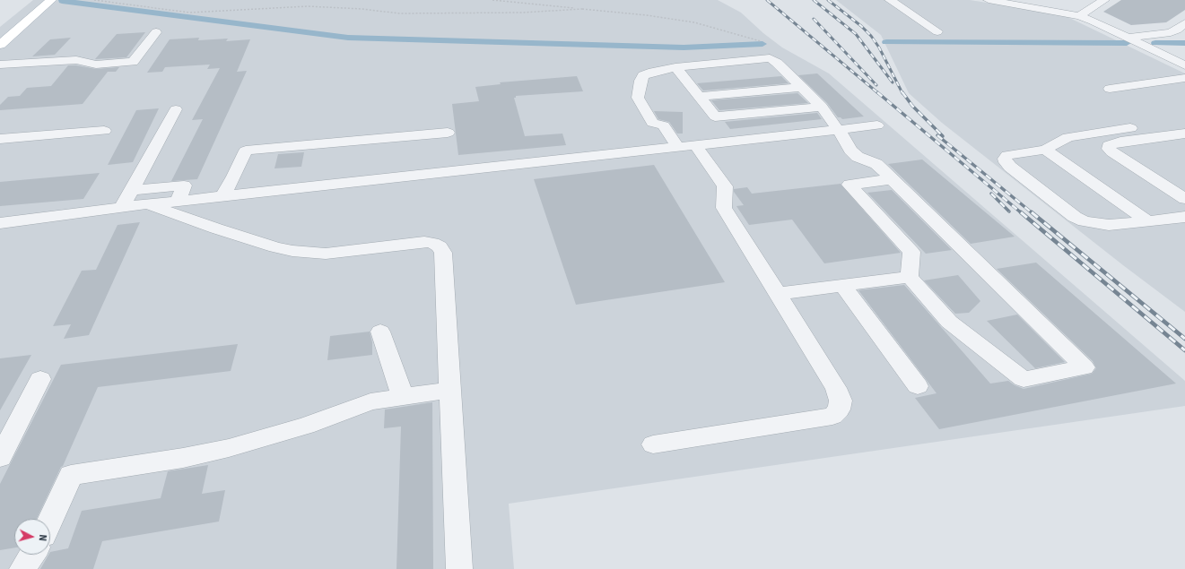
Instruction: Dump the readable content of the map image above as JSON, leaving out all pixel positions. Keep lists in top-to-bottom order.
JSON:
{
  "north": "right"
}
